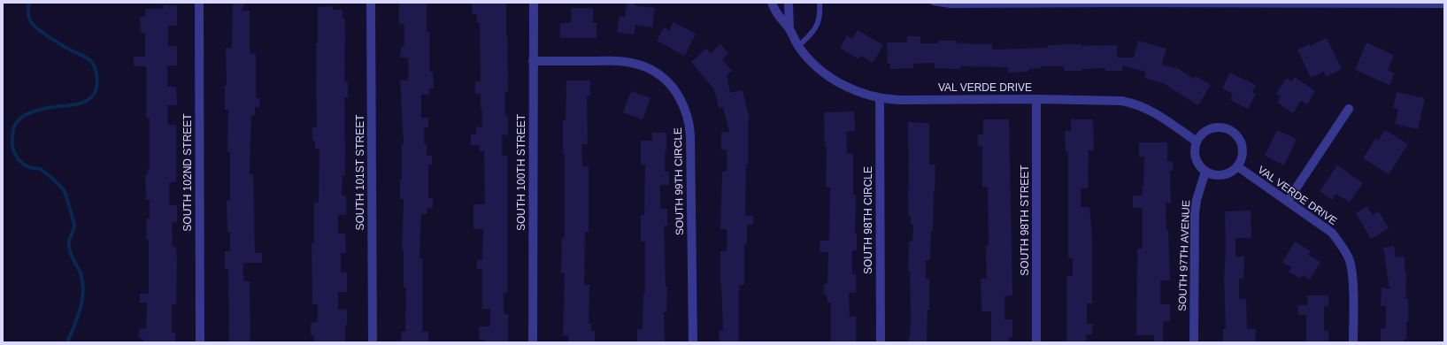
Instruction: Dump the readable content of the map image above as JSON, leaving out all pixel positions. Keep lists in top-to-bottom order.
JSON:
{
  "streets": {
    "street": [
      "VAL VERDE DRIVE",
      "SOUTH 102ND STREET",
      "SOUTH 101ST STREET",
      "SOUTH 100TH STREET",
      "SOUTH 99TH CIRCLE",
      "SOUTH 98TH CIRCLE",
      "SOUTH 98TH STREET",
      "SOUTH 97TH AVENUE"
    ]
  },
  "crossings": [
    ["VAL VERDE DRIVE", "SOUTH 98TH CIRCLE"],
    ["VAL VERDE DRIVE", "SOUTH 98TH STREET"],
    ["VAL VERDE DRIVE", "SOUTH 97TH AVENUE"],
    ["SOUTH 100TH STREET", "SOUTH 99TH CIRCLE"]
  ]
}
